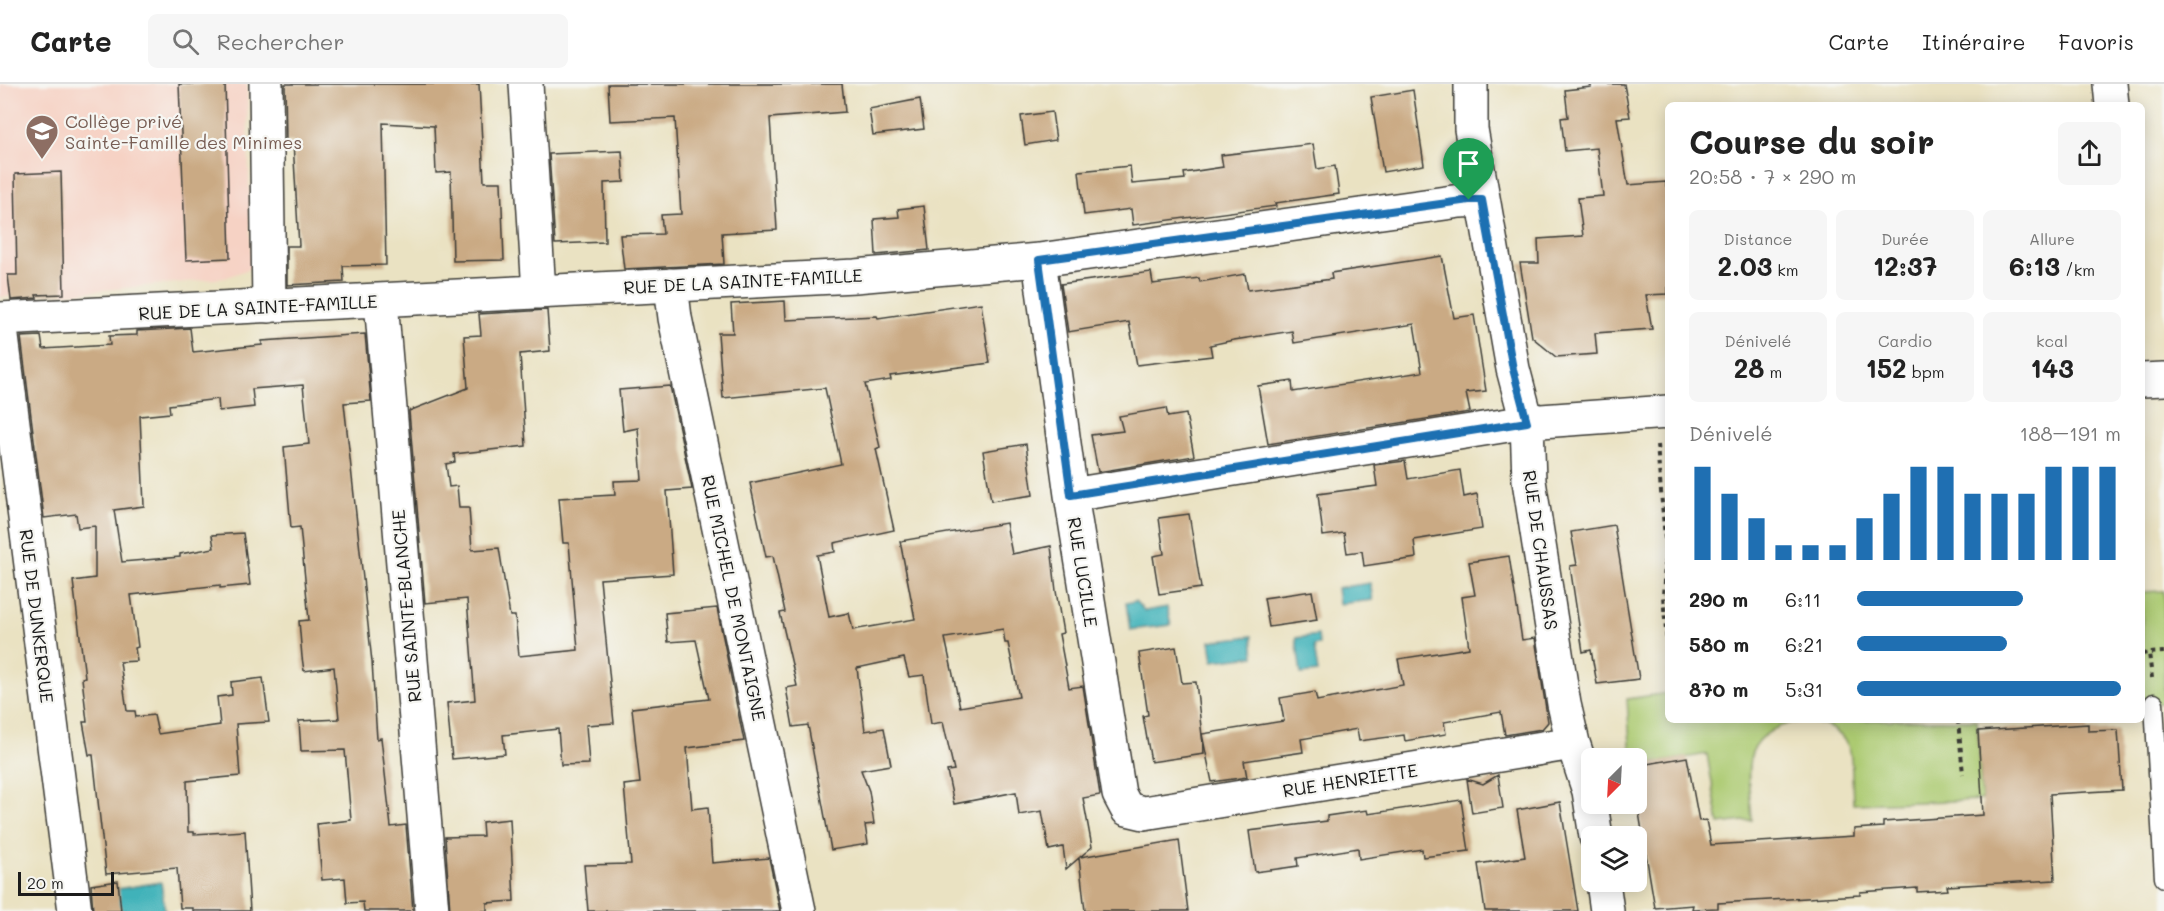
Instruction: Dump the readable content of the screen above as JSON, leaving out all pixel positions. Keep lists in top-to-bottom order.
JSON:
{
  "streets": {
    "street": [
      "RUE DE LA SAINTE-FAMILLE",
      "RUE DE CHAUSSAS",
      "RUE LUCILLE",
      "RUE MICHEL DE MONTAIGNE",
      "RUE SAINTE-BLANCHE",
      "RUE DE DUNKERQUE",
      "RUE HENRIETTE"
    ]
  },
  "crossings": [
    ["RUE DE LA SAINTE-FAMILLE", "RUE DE CHAUSSAS"],
    ["RUE DE LA SAINTE-FAMILLE", "RUE LUCILLE"],
    ["RUE DE LA SAINTE-FAMILLE", "RUE MICHEL DE MONTAIGNE"],
    ["RUE DE LA SAINTE-FAMILLE", "RUE SAINTE-BLANCHE"],
    ["RUE DE LA SAINTE-FAMILLE", "RUE DE DUNKERQUE"],
    ["RUE DE CHAUSSAS", "RUE HENRIETTE"],
    ["RUE LUCILLE", "RUE HENRIETTE"]
  ],
  "places": {
    "school or university": ["Collège privé Sainte-Famille des Minimes"]
  },
  "scale_bar": "20 m",
  "north": "bottom left",
  "page": {
    "header": "Carte",
    "search": "Rechercher",
    "nav": ["Carte", "Itinéraire", "Favoris"],
    "heading": ["Course du soir", "20:58 · 7 × 290 m"],
    "stats": [
      ["Distance", "2.03 km"],
      ["Durée", "12:37"],
      ["Allure", "6:13 /km"],
      ["Dénivelé", "28 m"],
      ["Cardio", "152 bpm"],
      ["kcal", "143"]
    ],
    "chart": ["Dénivelé", "188–191 m"],
    "list": [
      {
        "name": "290 m",
        "note": "6:11"
      },
      {
        "name": "580 m",
        "note": "6:21"
      },
      {
        "name": "870 m",
        "note": "5:31"
      }
    ],
    "scale": "20 m"
  }
}
